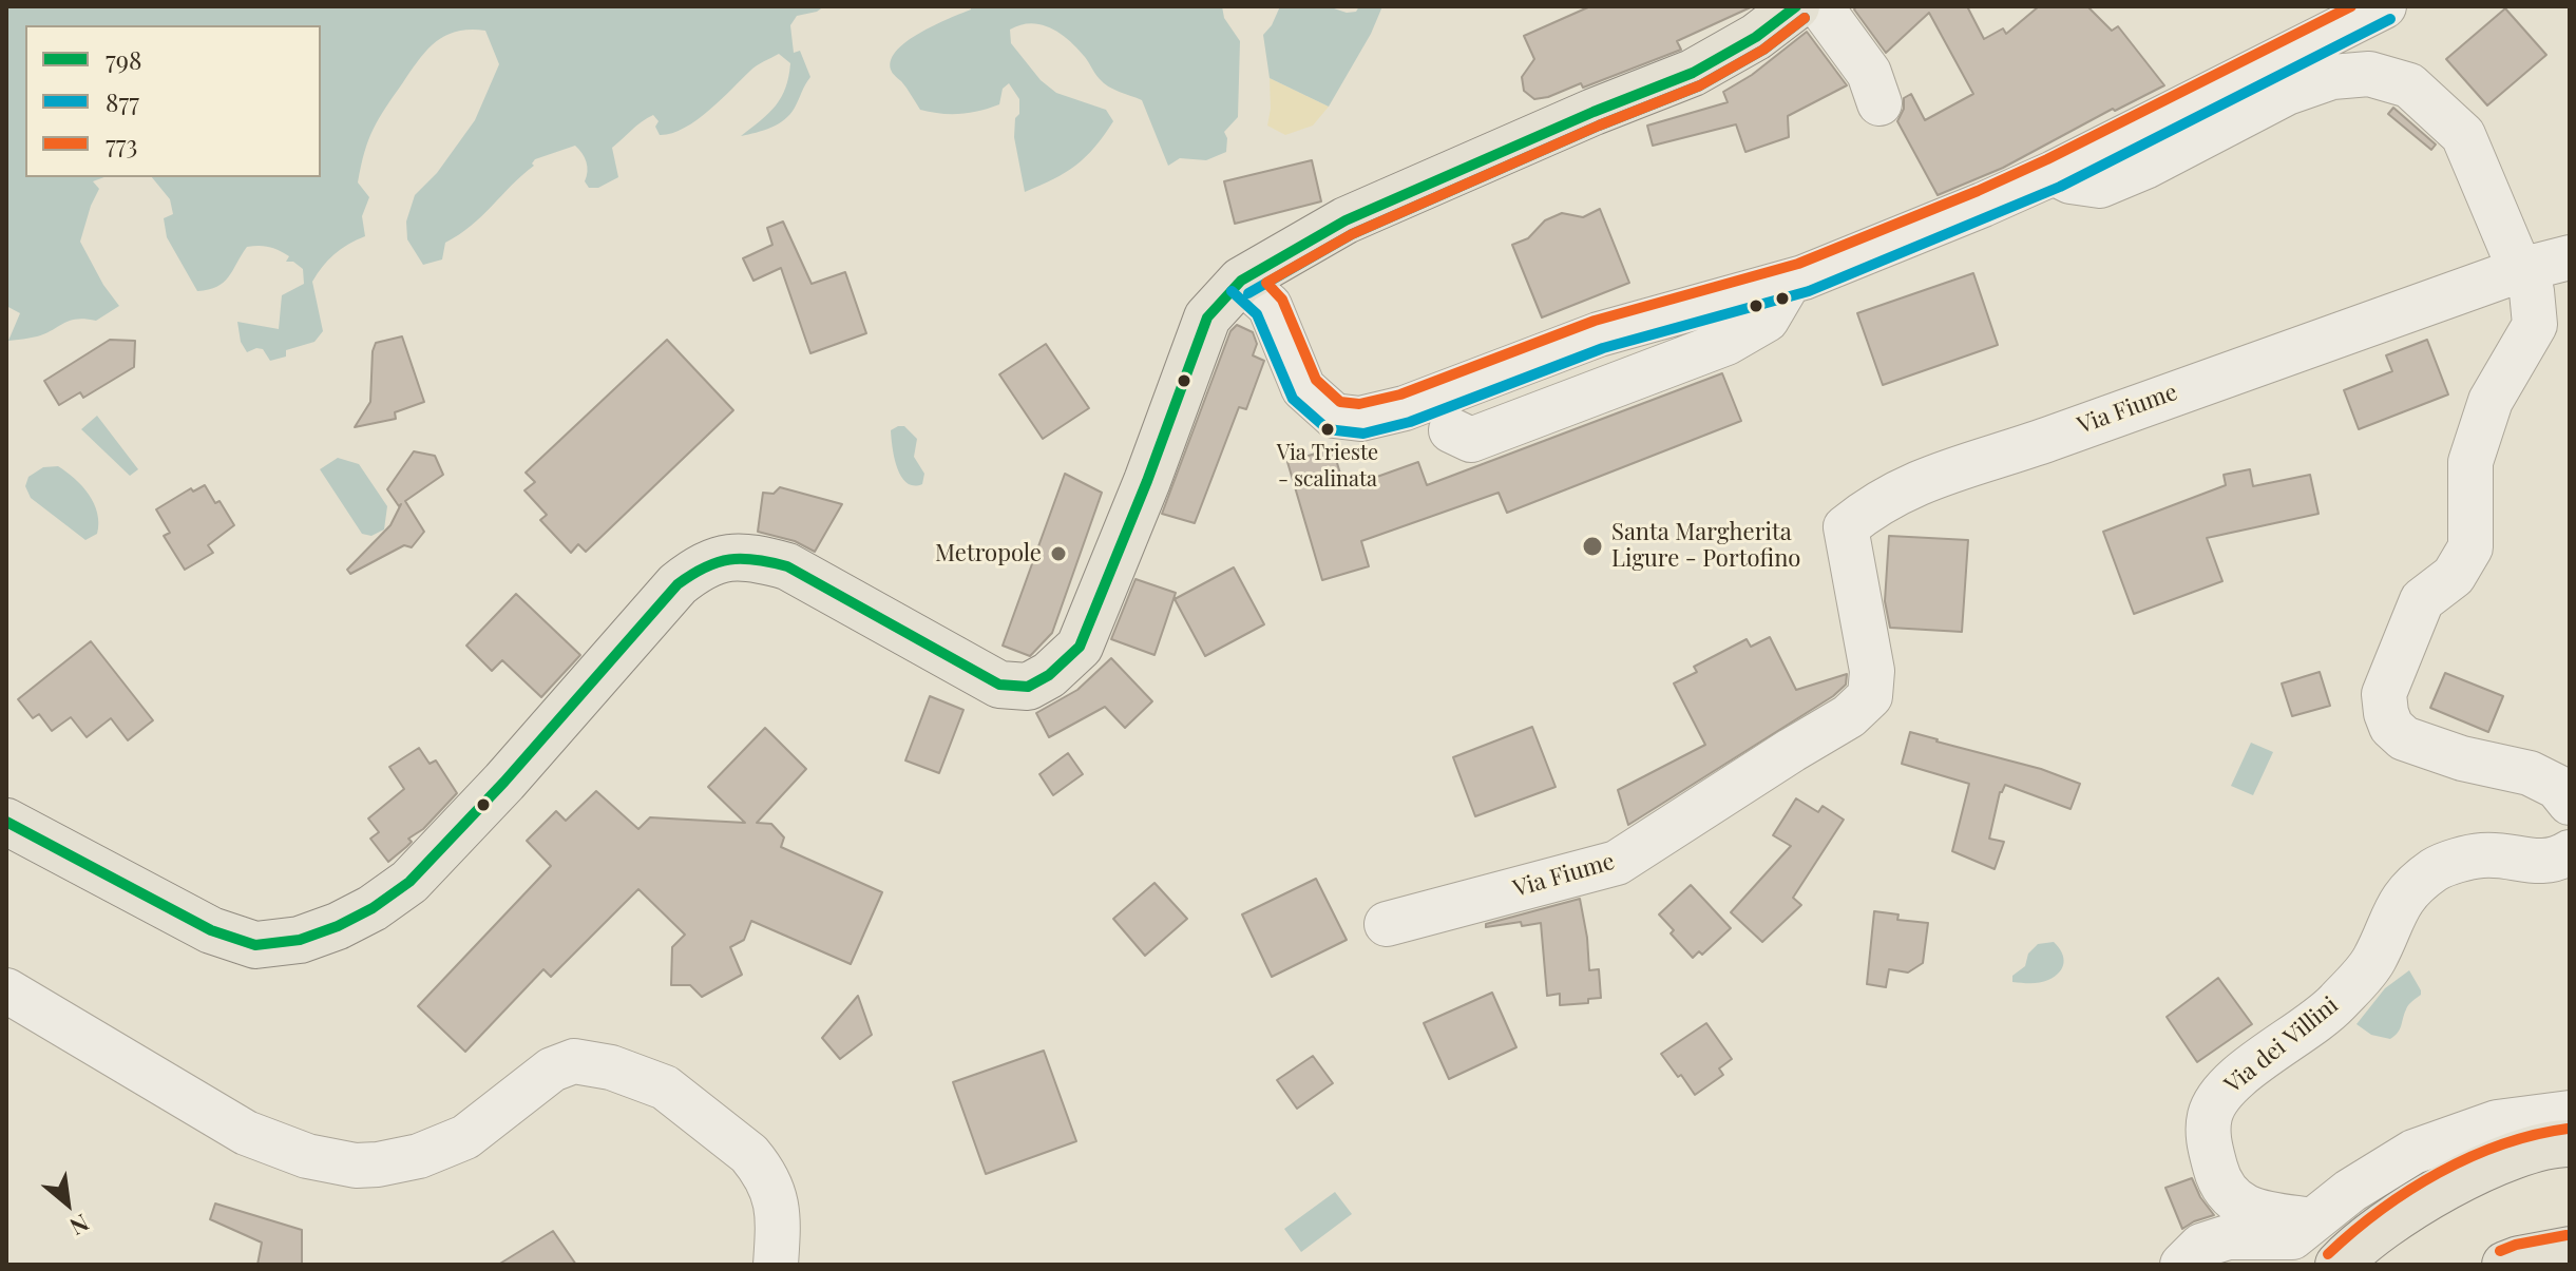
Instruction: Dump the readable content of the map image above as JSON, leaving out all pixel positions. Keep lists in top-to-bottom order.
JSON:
{
  "streets": {
    "street": ["Via Fiume", "Via dei Villini"]
  },
  "places": ["Via Trieste - scalinata", "Santa Margherita Ligure - Portofino", "Metropole"],
  "lines": ["transit line 798", "transit line 773", "transit line 877"],
  "legend": ["798", "877", "773"],
  "north": "bottom right"
}
